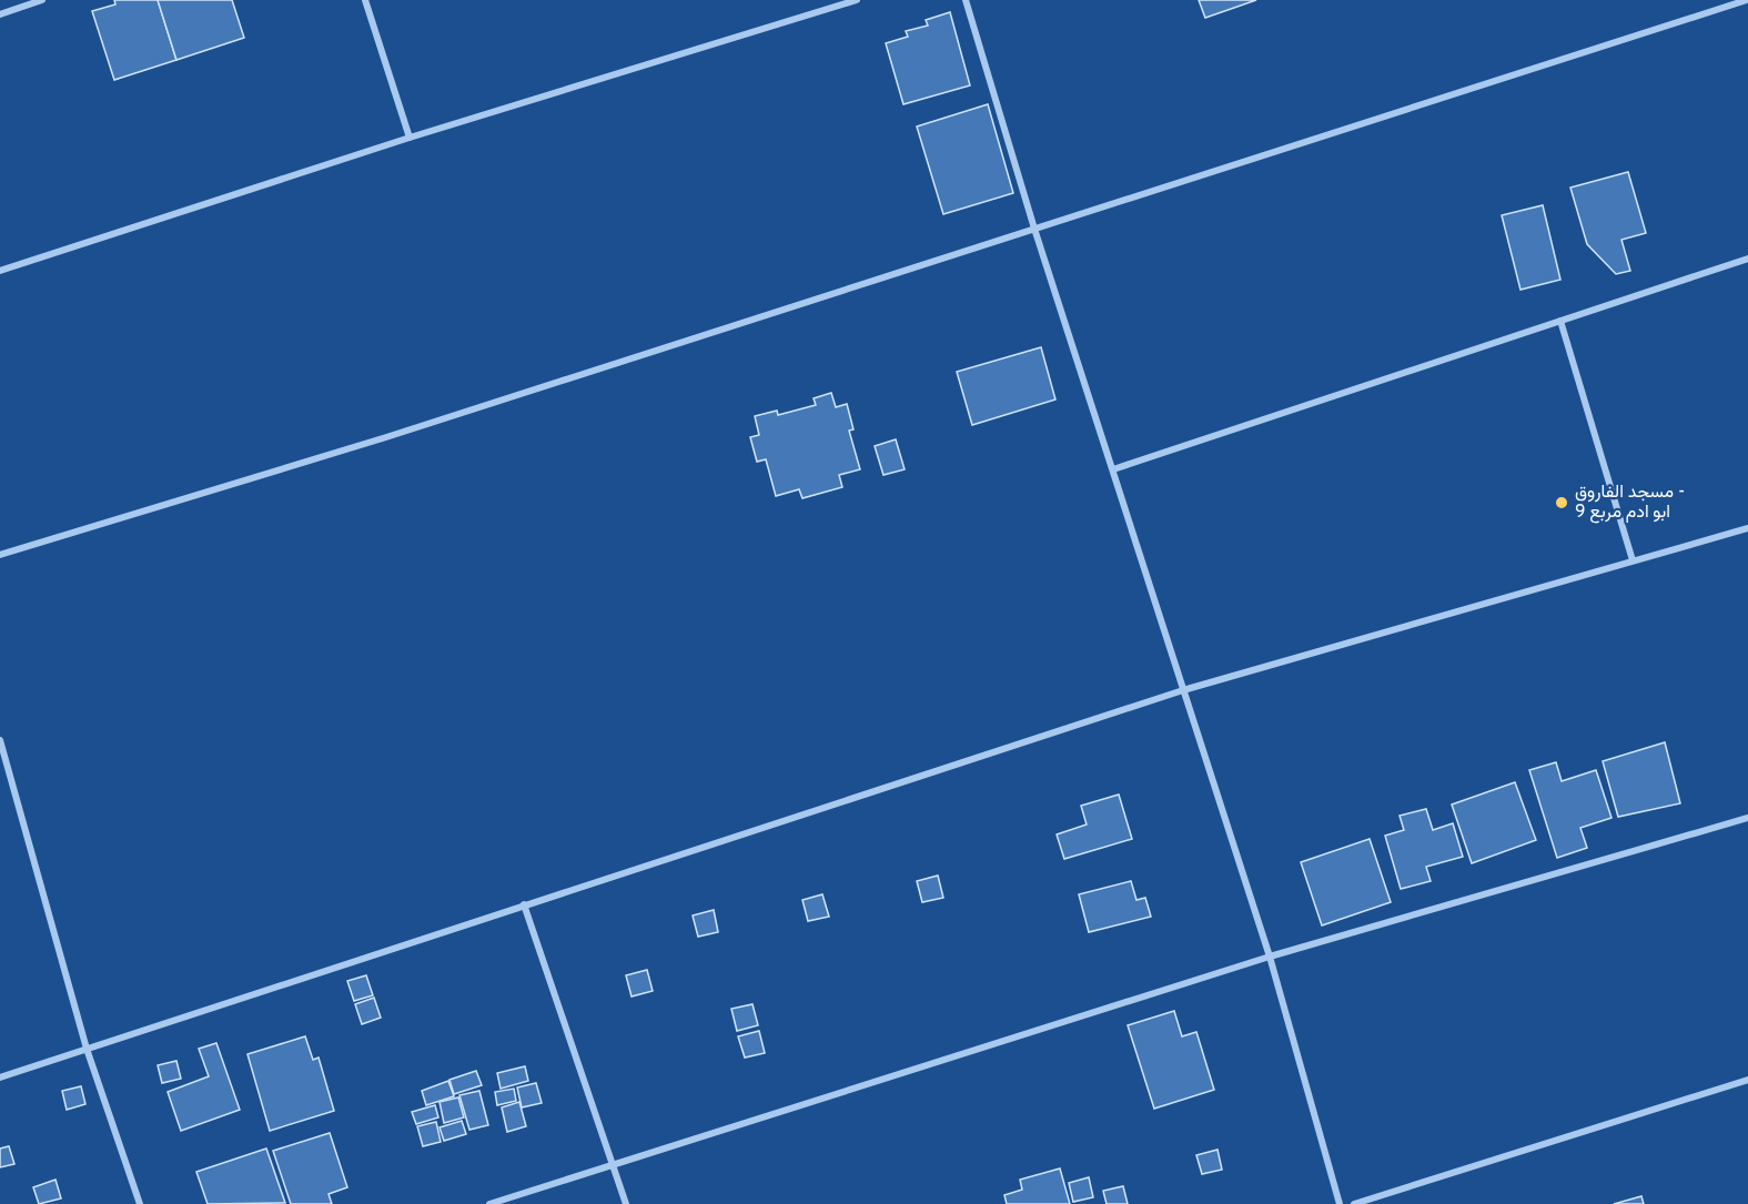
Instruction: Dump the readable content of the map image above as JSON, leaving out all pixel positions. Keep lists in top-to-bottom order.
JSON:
{
  "places": ["مسجد الفاروق - ابو ادم مربع 9"]
}
